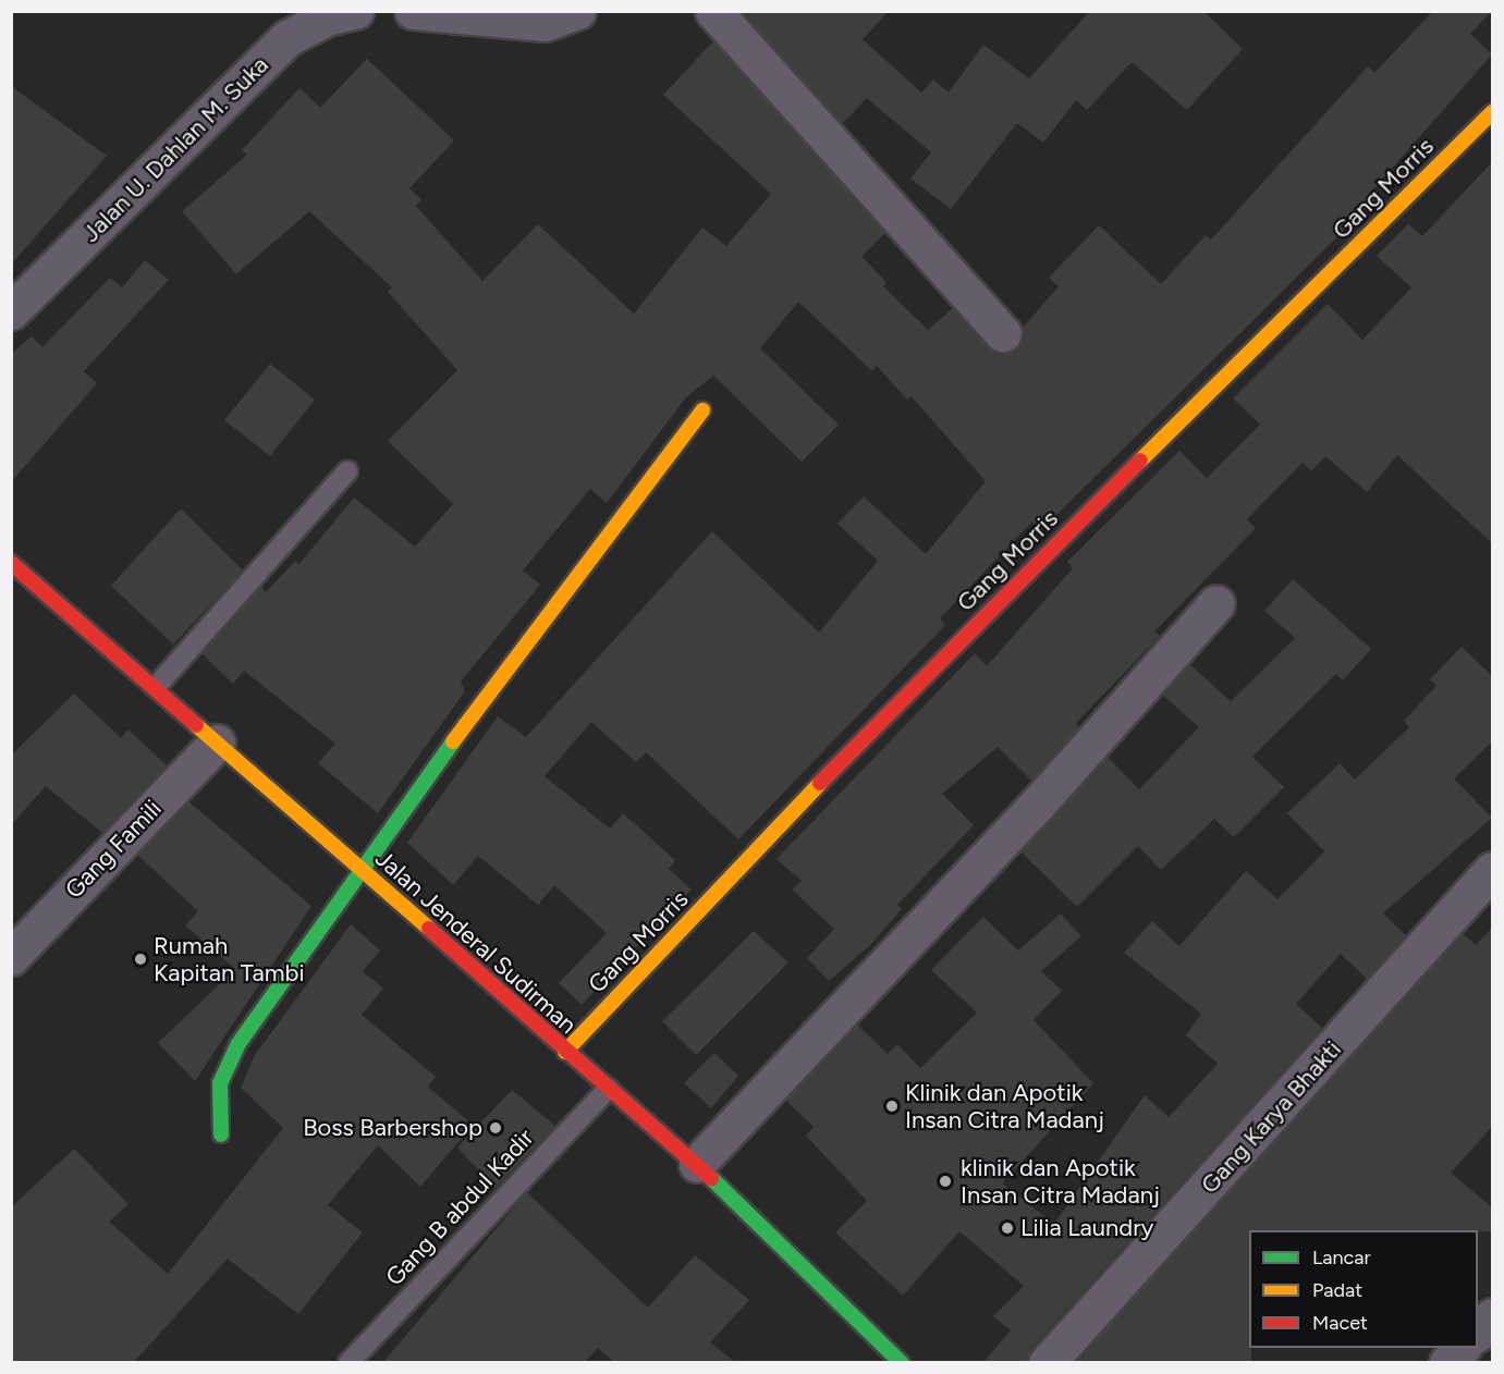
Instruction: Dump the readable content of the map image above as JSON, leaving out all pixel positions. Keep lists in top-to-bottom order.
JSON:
{
  "streets": {
    "street": [
      "Jalan U. Dahlan M. Suka",
      "Gang Morris",
      "Gang Famili",
      "Jalan Jenderal Sudirman",
      "Gang Karya Bhakti"
    ],
    "lane": ["Gang B abdul Kadir"]
  },
  "crossings": [
    ["Gang Morris", "Jalan Jenderal Sudirman"],
    ["Gang Famili", "Jalan Jenderal Sudirman"],
    ["Jalan Jenderal Sudirman", "Gang B abdul Kadir"]
  ],
  "places": [
    "Rumah Kapitan Tambi",
    "Klinik dan Apotik Insan Citra Madanj",
    "Boss Barbershop",
    "klinik dan Apotik Insan Citra Madanj",
    "Lilia Laundry"
  ],
  "legend": ["Lancar", "Padat", "Macet"]
}
